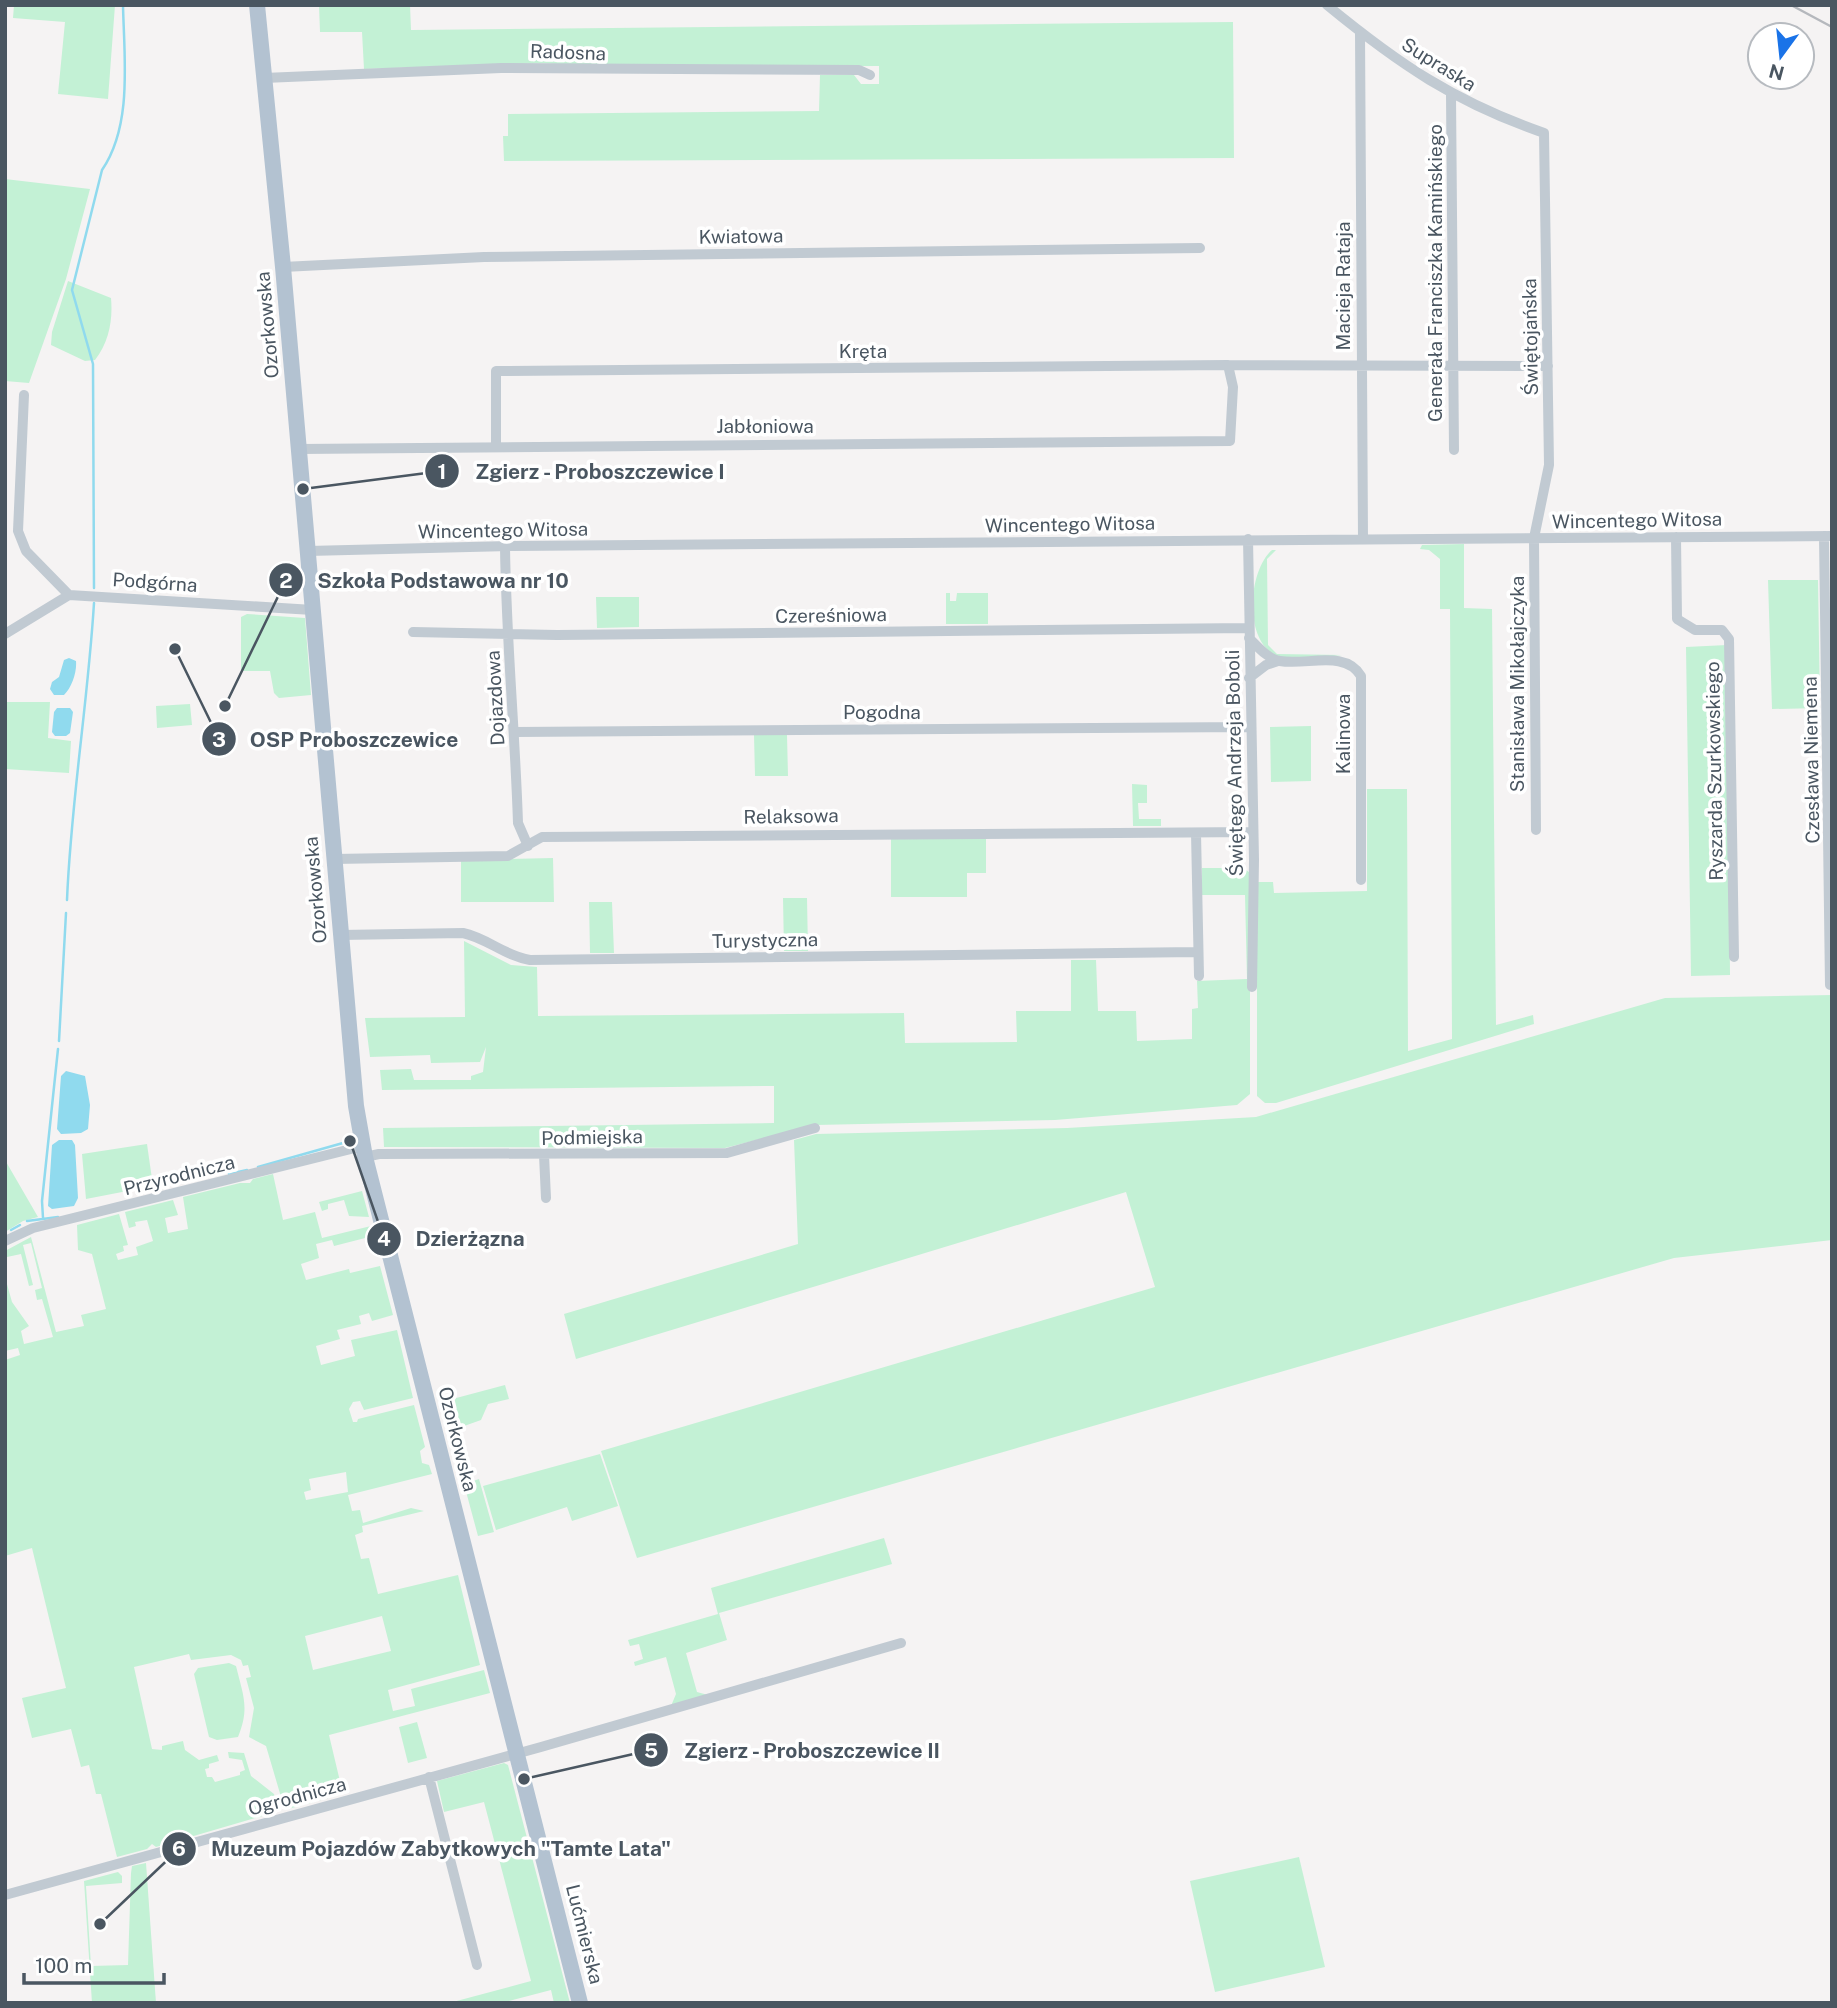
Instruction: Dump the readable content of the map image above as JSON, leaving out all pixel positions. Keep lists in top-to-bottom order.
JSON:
{
  "streets": {
    "main road": ["Ozorkowska", "Lućmierska"],
    "street": [
      "Radosna",
      "Supraska",
      "Kwiatowa",
      "Generała Franciszka Kamińskiego",
      "Macieja Rataja",
      "Świętojańska",
      "Kręta",
      "Jabłoniowa",
      "Wincentego Witosa",
      "Podgórna",
      "Czereśniowa",
      "Stanisława Mikołajczyka",
      "Dojazdowa",
      "Pogodna",
      "Kalinowa",
      "Czesława Niemena",
      "Świętego Andrzeja Boboli",
      "Ryszarda Szurkowskiego",
      "Relaksowa",
      "Turystyczna",
      "Podmiejska",
      "Przyrodnicza",
      "Ogrodnicza"
    ]
  },
  "crossings": [
    ["Radosna", "Ozorkowska"],
    ["Supraska", "Generała Franciszka Kamińskiego"],
    ["Supraska", "Macieja Rataja"],
    ["Supraska", "Świętojańska"],
    ["Kwiatowa", "Ozorkowska"],
    ["Macieja Rataja", "Wincentego Witosa"],
    ["Ozorkowska", "Jabłoniowa"],
    ["Ozorkowska", "Wincentego Witosa"],
    ["Ozorkowska", "Podgórna"],
    ["Ozorkowska", "Relaksowa"],
    ["Ozorkowska", "Turystyczna"],
    ["Ozorkowska", "Podmiejska"],
    ["Ozorkowska", "Przyrodnicza"],
    ["Ozorkowska", "Ogrodnicza"],
    ["Ozorkowska", "Lućmierska"],
    ["Świętojańska", "Wincentego Witosa"],
    ["Świętojańska", "Stanisława Mikołajczyka"],
    ["Kręta", "Jabłoniowa"],
    ["Wincentego Witosa", "Stanisława Mikołajczyka"],
    ["Wincentego Witosa", "Dojazdowa"],
    ["Wincentego Witosa", "Czesława Niemena"],
    ["Wincentego Witosa", "Świętego Andrzeja Boboli"],
    ["Wincentego Witosa", "Ryszarda Szurkowskiego"],
    ["Czereśniowa", "Dojazdowa"],
    ["Czereśniowa", "Świętego Andrzeja Boboli"],
    ["Dojazdowa", "Pogodna"],
    ["Dojazdowa", "Relaksowa"],
    ["Pogodna", "Świętego Andrzeja Boboli"],
    ["Kalinowa", "Świętego Andrzeja Boboli"],
    ["Świętego Andrzeja Boboli", "Relaksowa"],
    ["Podmiejska", "Przyrodnicza"],
    ["Ogrodnicza", "Lućmierska"]
  ],
  "places": [
    "Zgierz - Proboszczewice I",
    "OSP Proboszczewice",
    "Szkoła Podstawowa nr 10",
    "Dzierżązna",
    "Zgierz - Proboszczewice II",
    "Muzeum Pojazdów Zabytkowych \"Tamte Lata\""
  ],
  "scale_bar": "100 m",
  "north": "bottom"
}
